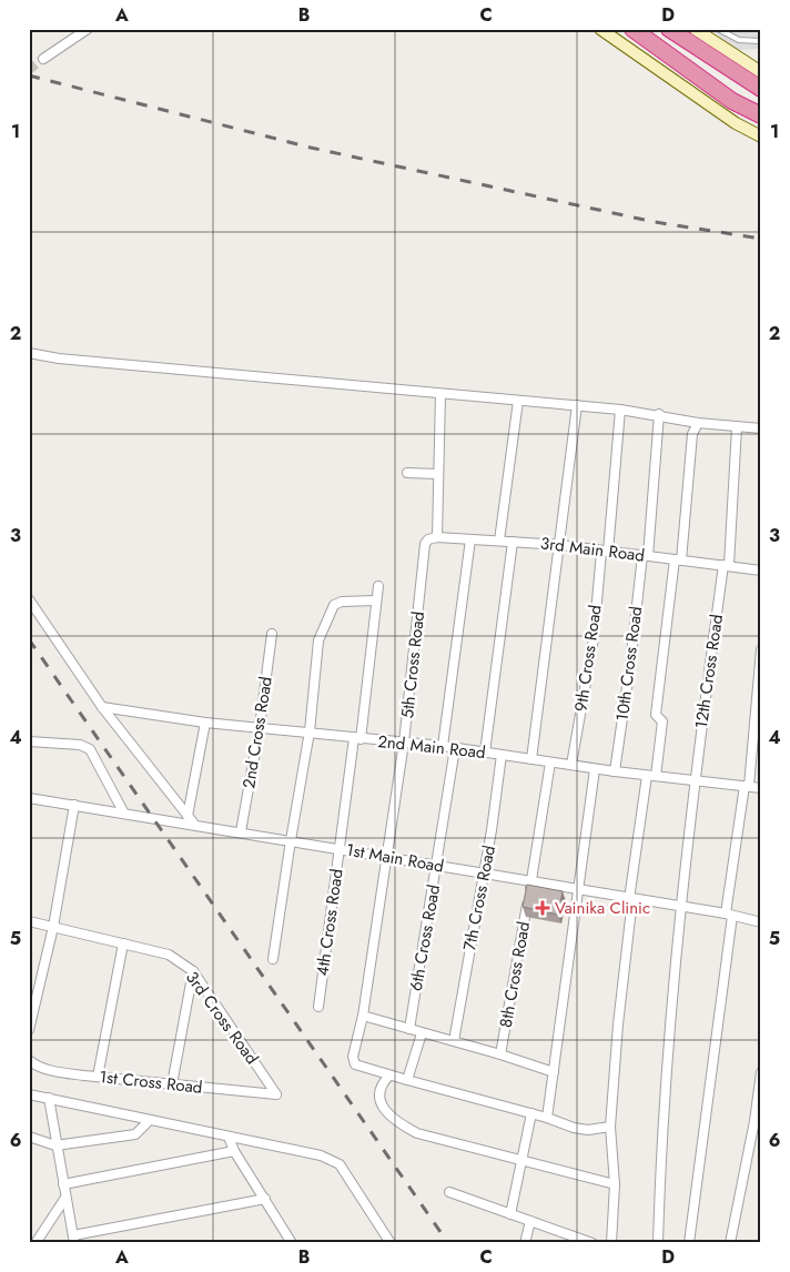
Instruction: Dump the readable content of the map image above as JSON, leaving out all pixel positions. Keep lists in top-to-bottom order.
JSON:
{
  "streets": {
    "street": [
      "3rd Main Road",
      "9th Cross Road",
      "10th Cross Road",
      "5th Cross Road",
      "12th Cross Road",
      "2nd Cross Road",
      "2nd Main Road",
      "1st Main Road",
      "7th Cross Road",
      "4th Cross Road",
      "6th Cross Road",
      "8th Cross Road",
      "3rd Cross Road",
      "1st Cross Road"
    ]
  },
  "crossings": [
    ["3rd Main Road", "9th Cross Road"],
    ["3rd Main Road", "10th Cross Road"],
    ["3rd Main Road", "5th Cross Road"],
    ["3rd Main Road", "12th Cross Road"],
    ["9th Cross Road", "2nd Main Road"],
    ["10th Cross Road", "2nd Main Road"],
    ["5th Cross Road", "2nd Main Road"],
    ["5th Cross Road", "1st Main Road"],
    ["12th Cross Road", "2nd Main Road"],
    ["12th Cross Road", "1st Main Road"],
    ["2nd Cross Road", "2nd Main Road"],
    ["2nd Cross Road", "1st Main Road"],
    ["2nd Main Road", "7th Cross Road"],
    ["2nd Main Road", "4th Cross Road"],
    ["2nd Main Road", "6th Cross Road"],
    ["2nd Main Road", "8th Cross Road"],
    ["1st Main Road", "7th Cross Road"],
    ["1st Main Road", "4th Cross Road"],
    ["1st Main Road", "6th Cross Road"],
    ["1st Main Road", "8th Cross Road"],
    ["3rd Cross Road", "1st Cross Road"]
  ],
  "places": {
    "health": ["Vainika Clinic"]
  },
  "grid": {
    "columns": [
      "A",
      "B",
      "C",
      "D"
    ],
    "rows": [
      "1",
      "2",
      "3",
      "4",
      "5",
      "6"
    ]
  }
}
